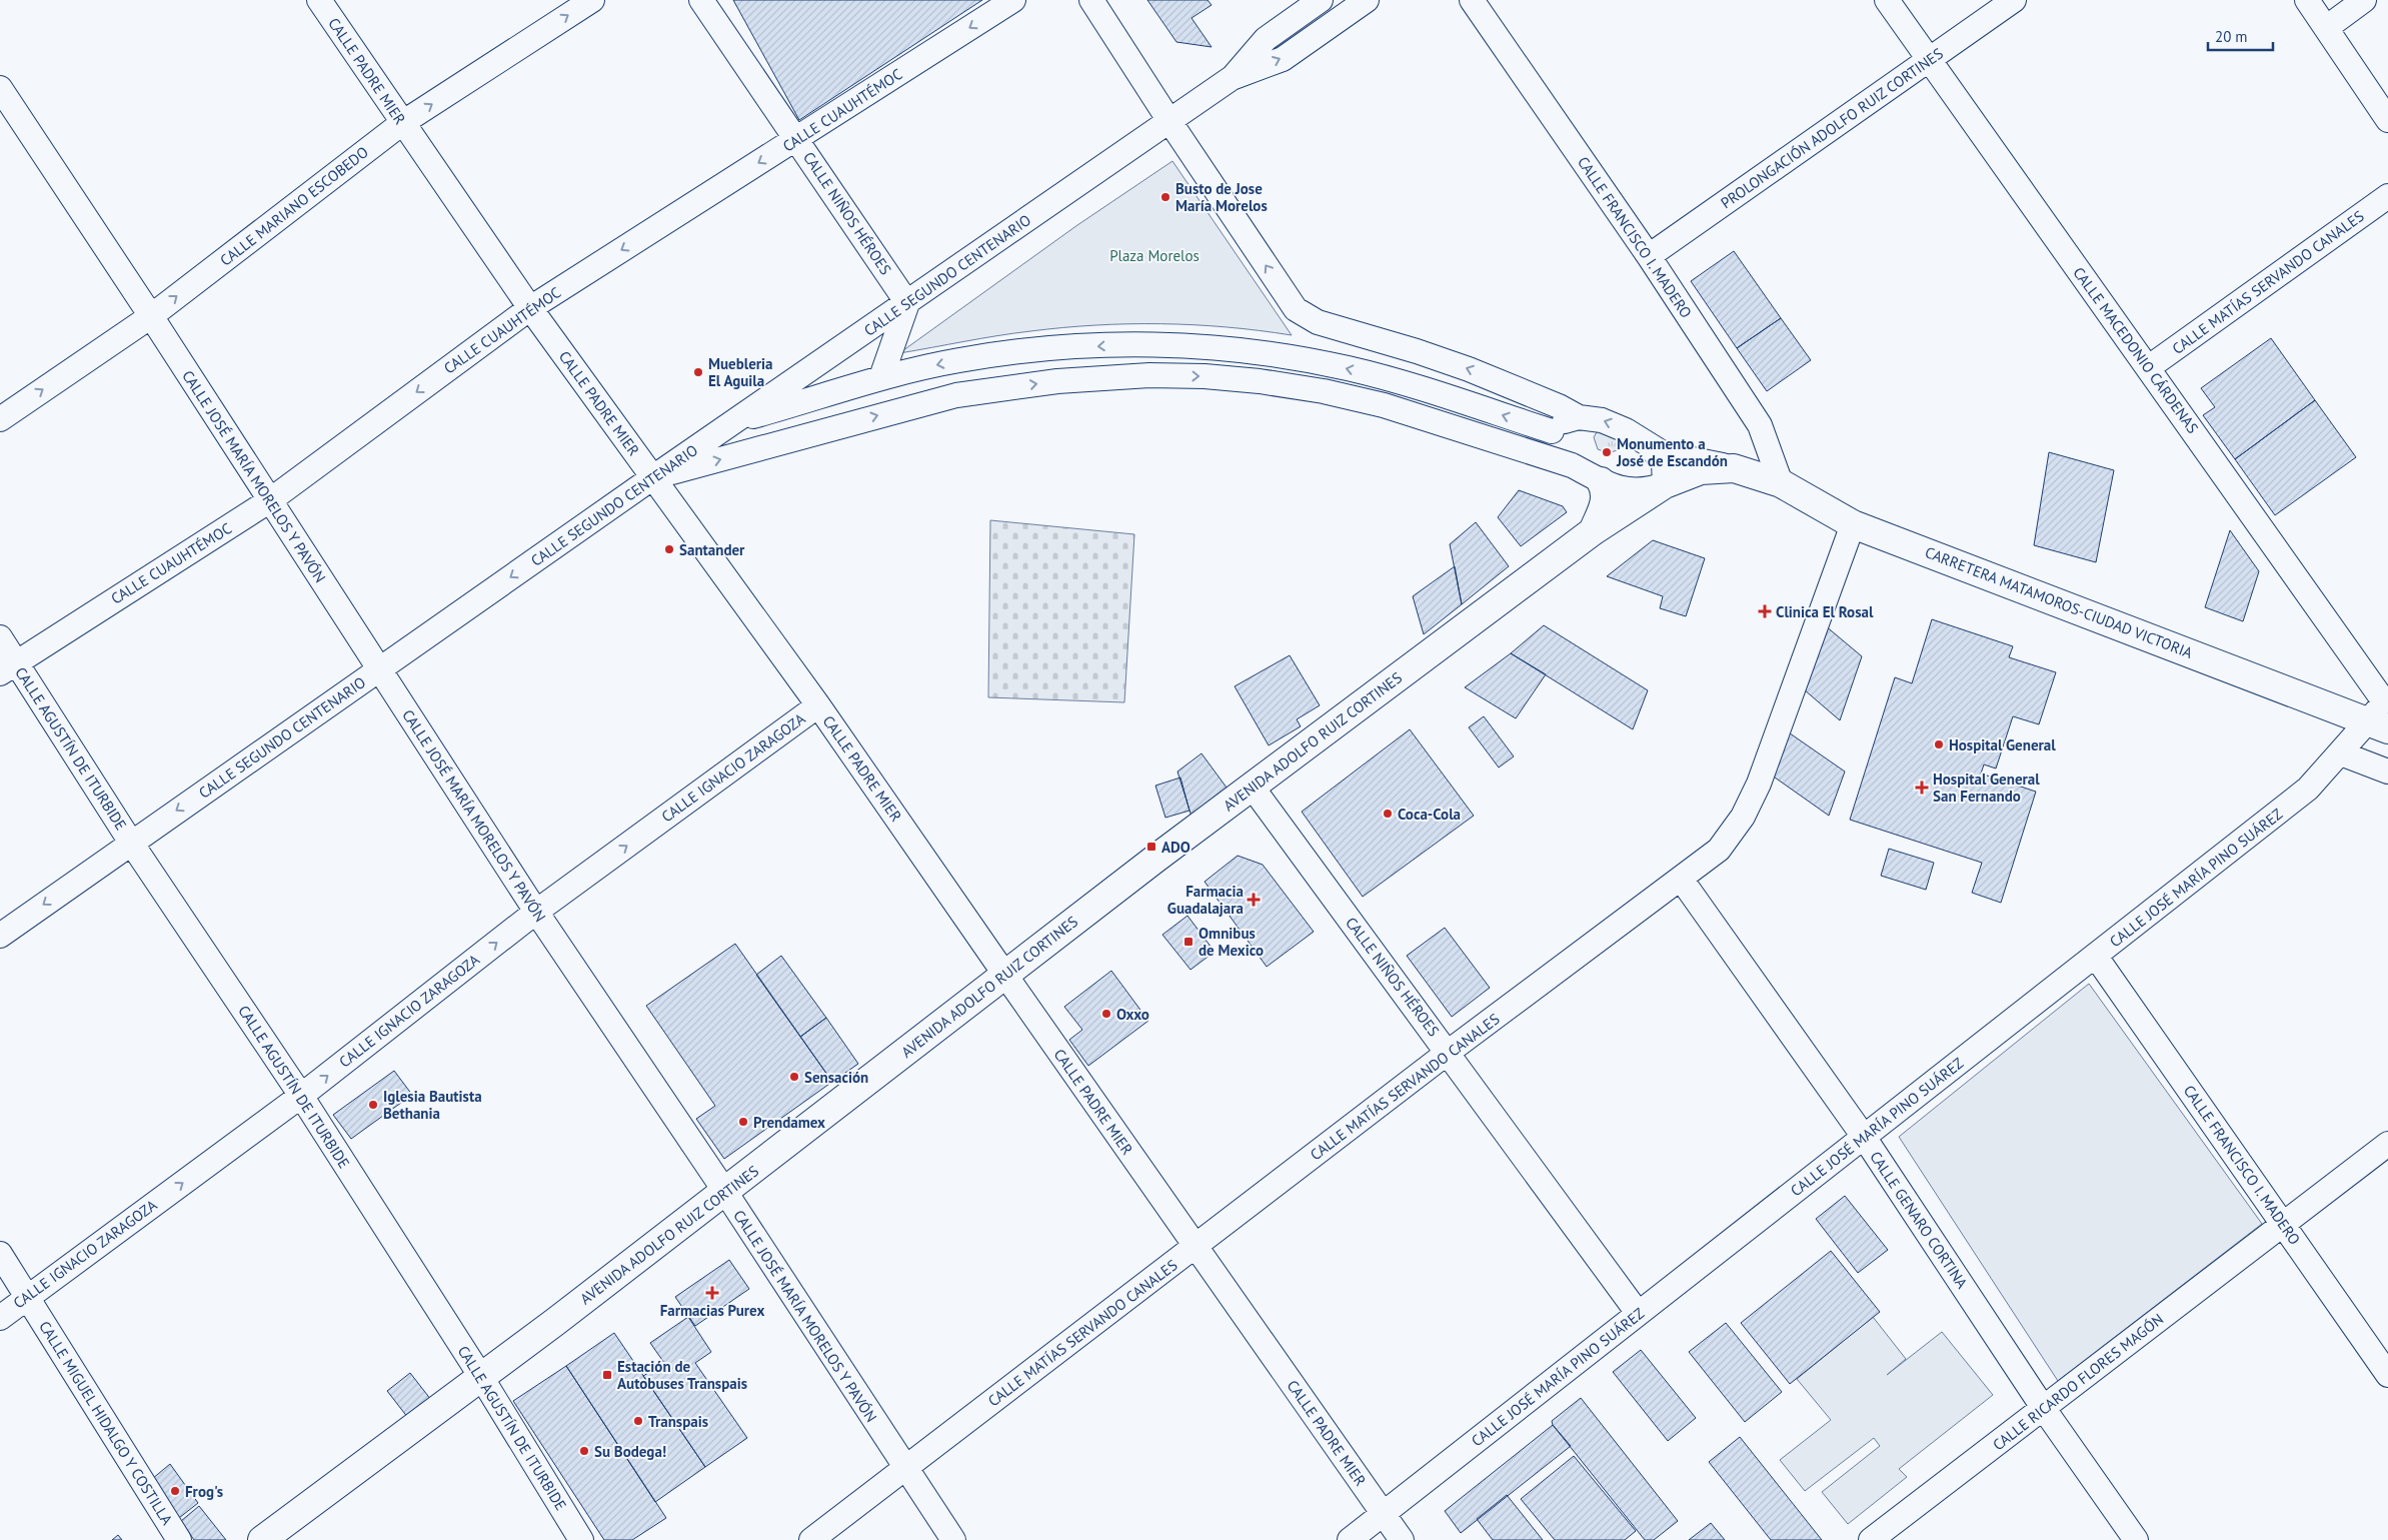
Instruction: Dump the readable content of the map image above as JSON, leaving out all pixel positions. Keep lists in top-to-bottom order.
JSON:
{
  "streets": {
    "main road": ["CARRETERA MATAMOROS-CIUDAD VICTORIA", "AVENIDA ADOLFO RUIZ CORTINES"],
    "street": [
      "CALLE PADRE MIER",
      "CALLE CUAUHTÉMOC",
      "PROLONGACIÓN ADOLFO RUIZ CORTINES",
      "CALLE MARIANO ESCOBEDO",
      "CALLE NIÑOS HÉROES",
      "CALLE FRANCISCO I. MADERO",
      "CALLE SEGUNDO CENTENARIO",
      "CALLE MATÍAS SERVANDO CANALES",
      "CALLE MACEDONIO CÁRDENAS",
      "CALLE JOSÉ MARÍA MORELOS Y PAVÓN",
      "CALLE AGUSTÍN DE ITURBIDE",
      "CALLE IGNACIO ZARAGOZA",
      "CALLE JOSÉ MARÍA PINO SUÁREZ",
      "CALLE GENARO CORTINA",
      "CALLE RICARDO FLORES MAGÓN",
      "CALLE MIGUEL HIDALGO Y COSTILLA"
    ]
  },
  "crossings": [
    ["CALLE PADRE MIER", "CALLE CUAUHTÉMOC"],
    ["CALLE PADRE MIER", "CALLE MARIANO ESCOBEDO"],
    ["CALLE PADRE MIER", "CALLE SEGUNDO CENTENARIO"],
    ["CALLE PADRE MIER", "CALLE MATÍAS SERVANDO CANALES"],
    ["CALLE PADRE MIER", "AVENIDA ADOLFO RUIZ CORTINES"],
    ["CALLE PADRE MIER", "CALLE IGNACIO ZARAGOZA"],
    ["CALLE PADRE MIER", "CALLE JOSÉ MARÍA PINO SUÁREZ"],
    ["CALLE CUAUHTÉMOC", "CALLE NIÑOS HÉROES"],
    ["CALLE CUAUHTÉMOC", "CALLE JOSÉ MARÍA MORELOS Y PAVÓN"],
    ["CALLE CUAUHTÉMOC", "CALLE AGUSTÍN DE ITURBIDE"],
    ["PROLONGACIÓN ADOLFO RUIZ CORTINES", "CALLE FRANCISCO I. MADERO"],
    ["PROLONGACIÓN ADOLFO RUIZ CORTINES", "CALLE MACEDONIO CÁRDENAS"],
    ["CALLE MARIANO ESCOBEDO", "CALLE JOSÉ MARÍA MORELOS Y PAVÓN"],
    ["CALLE NIÑOS HÉROES", "CALLE SEGUNDO CENTENARIO"],
    ["CALLE NIÑOS HÉROES", "CALLE MATÍAS SERVANDO CANALES"],
    ["CALLE NIÑOS HÉROES", "AVENIDA ADOLFO RUIZ CORTINES"],
    ["CALLE NIÑOS HÉROES", "CALLE JOSÉ MARÍA PINO SUÁREZ"],
    ["CALLE FRANCISCO I. MADERO", "CARRETERA MATAMOROS-CIUDAD VICTORIA"],
    ["CALLE FRANCISCO I. MADERO", "CALLE JOSÉ MARÍA PINO SUÁREZ"],
    ["CALLE FRANCISCO I. MADERO", "CALLE RICARDO FLORES MAGÓN"],
    ["CALLE SEGUNDO CENTENARIO", "CALLE JOSÉ MARÍA MORELOS Y PAVÓN"],
    ["CALLE SEGUNDO CENTENARIO", "CALLE AGUSTÍN DE ITURBIDE"],
    ["CALLE MATÍAS SERVANDO CANALES", "CALLE MACEDONIO CÁRDENAS"],
    ["CALLE MATÍAS SERVANDO CANALES", "CALLE JOSÉ MARÍA MORELOS Y PAVÓN"],
    ["CALLE MATÍAS SERVANDO CANALES", "CARRETERA MATAMOROS-CIUDAD VICTORIA"],
    ["CALLE MATÍAS SERVANDO CANALES", "CALLE GENARO CORTINA"],
    ["CALLE MACEDONIO CÁRDENAS", "CARRETERA MATAMOROS-CIUDAD VICTORIA"],
    ["CALLE MACEDONIO CÁRDENAS", "CALLE JOSÉ MARÍA PINO SUÁREZ"],
    ["CALLE JOSÉ MARÍA MORELOS Y PAVÓN", "AVENIDA ADOLFO RUIZ CORTINES"],
    ["CALLE JOSÉ MARÍA MORELOS Y PAVÓN", "CALLE IGNACIO ZARAGOZA"],
    ["CARRETERA MATAMOROS-CIUDAD VICTORIA", "AVENIDA ADOLFO RUIZ CORTINES"],
    ["CARRETERA MATAMOROS-CIUDAD VICTORIA", "CALLE JOSÉ MARÍA PINO SUÁREZ"],
    ["AVENIDA ADOLFO RUIZ CORTINES", "CALLE AGUSTÍN DE ITURBIDE"],
    ["CALLE AGUSTÍN DE ITURBIDE", "CALLE IGNACIO ZARAGOZA"],
    ["CALLE IGNACIO ZARAGOZA", "CALLE MIGUEL HIDALGO Y COSTILLA"],
    ["CALLE JOSÉ MARÍA PINO SUÁREZ", "CALLE GENARO CORTINA"],
    ["CALLE GENARO CORTINA", "CALLE RICARDO FLORES MAGÓN"]
  ],
  "one_way": ["CALLE CUAUHTÉMOC", "CALLE MARIANO ESCOBEDO", "CALLE IGNACIO ZARAGOZA"],
  "parks": ["Plaza Morelos"],
  "places": {
    "other": [
      "Busto de Jose María Morelos",
      "Muebleria El Aguila",
      "Monumento a José de Escandón",
      "Santander",
      "Hospital General",
      "Coca-Cola",
      "Oxxo",
      "Sensación",
      "Iglesia Bautista Bethania",
      "Prendamex",
      "Transpais",
      "Su Bodega!",
      "Frog's"
    ],
    "health": [
      "Clinica El Rosal",
      "Hospital General San Fernando",
      "Farmacia Guadalajara",
      "Farmacias Purex"
    ],
    "transit": ["ADO", "Omnibus de Mexico", "Estación de Autobuses Transpais"]
  },
  "scale_bar": "20 m"
}
